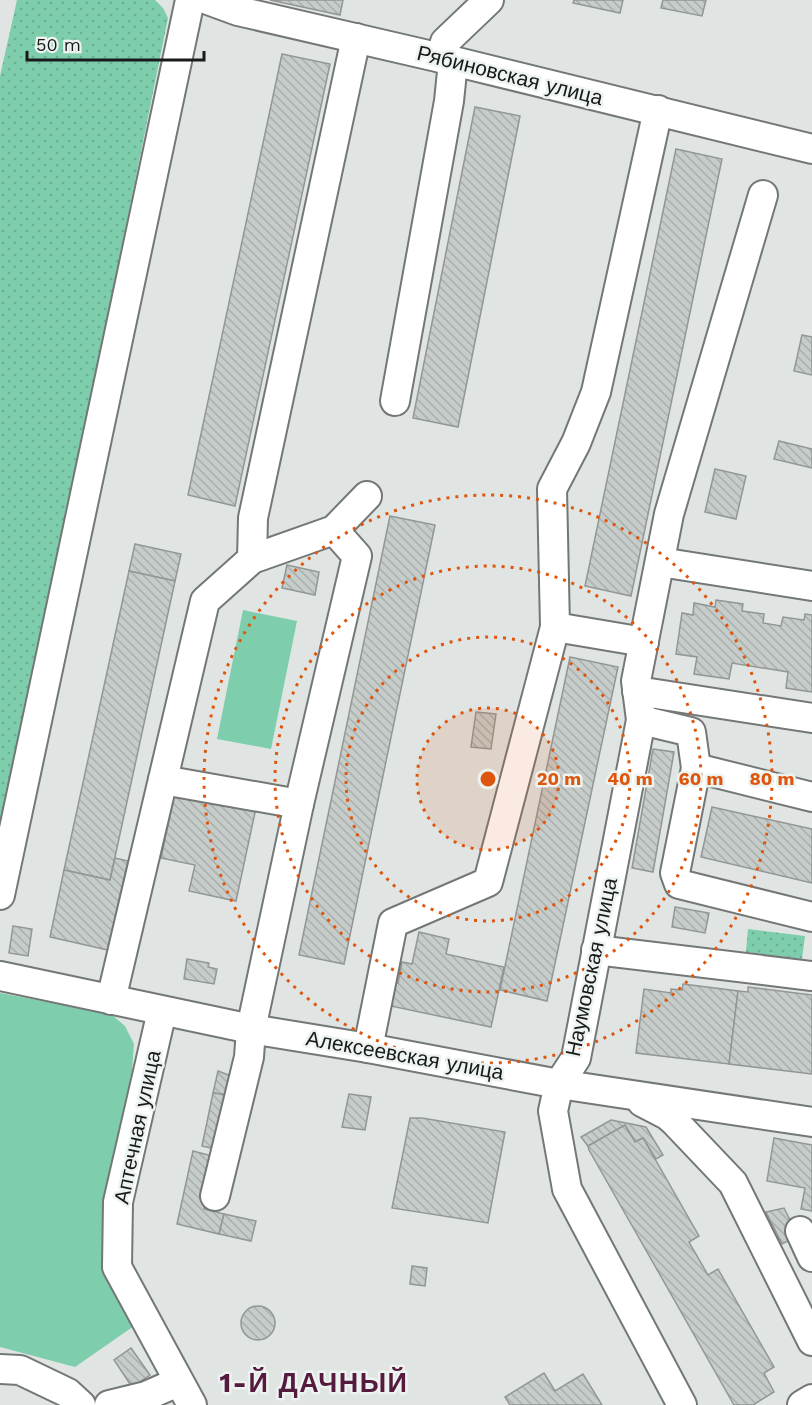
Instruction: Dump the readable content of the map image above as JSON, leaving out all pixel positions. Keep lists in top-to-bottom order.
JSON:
{
  "streets": {
    "street": [
      "Рябиновская улица",
      "Наумовская улица",
      "Алексеевская улица",
      "Аптечная улица"
    ]
  },
  "crossings": [
    ["Наумовская улица", "Алексеевская улица"],
    ["Алексеевская улица", "Аптечная улица"]
  ],
  "districts": ["1-Й ДАЧНЫЙ"],
  "scale_bar": "50 m",
  "rings": [
    "20 m",
    "40 m",
    "60 m",
    "80 m"
  ]
}
